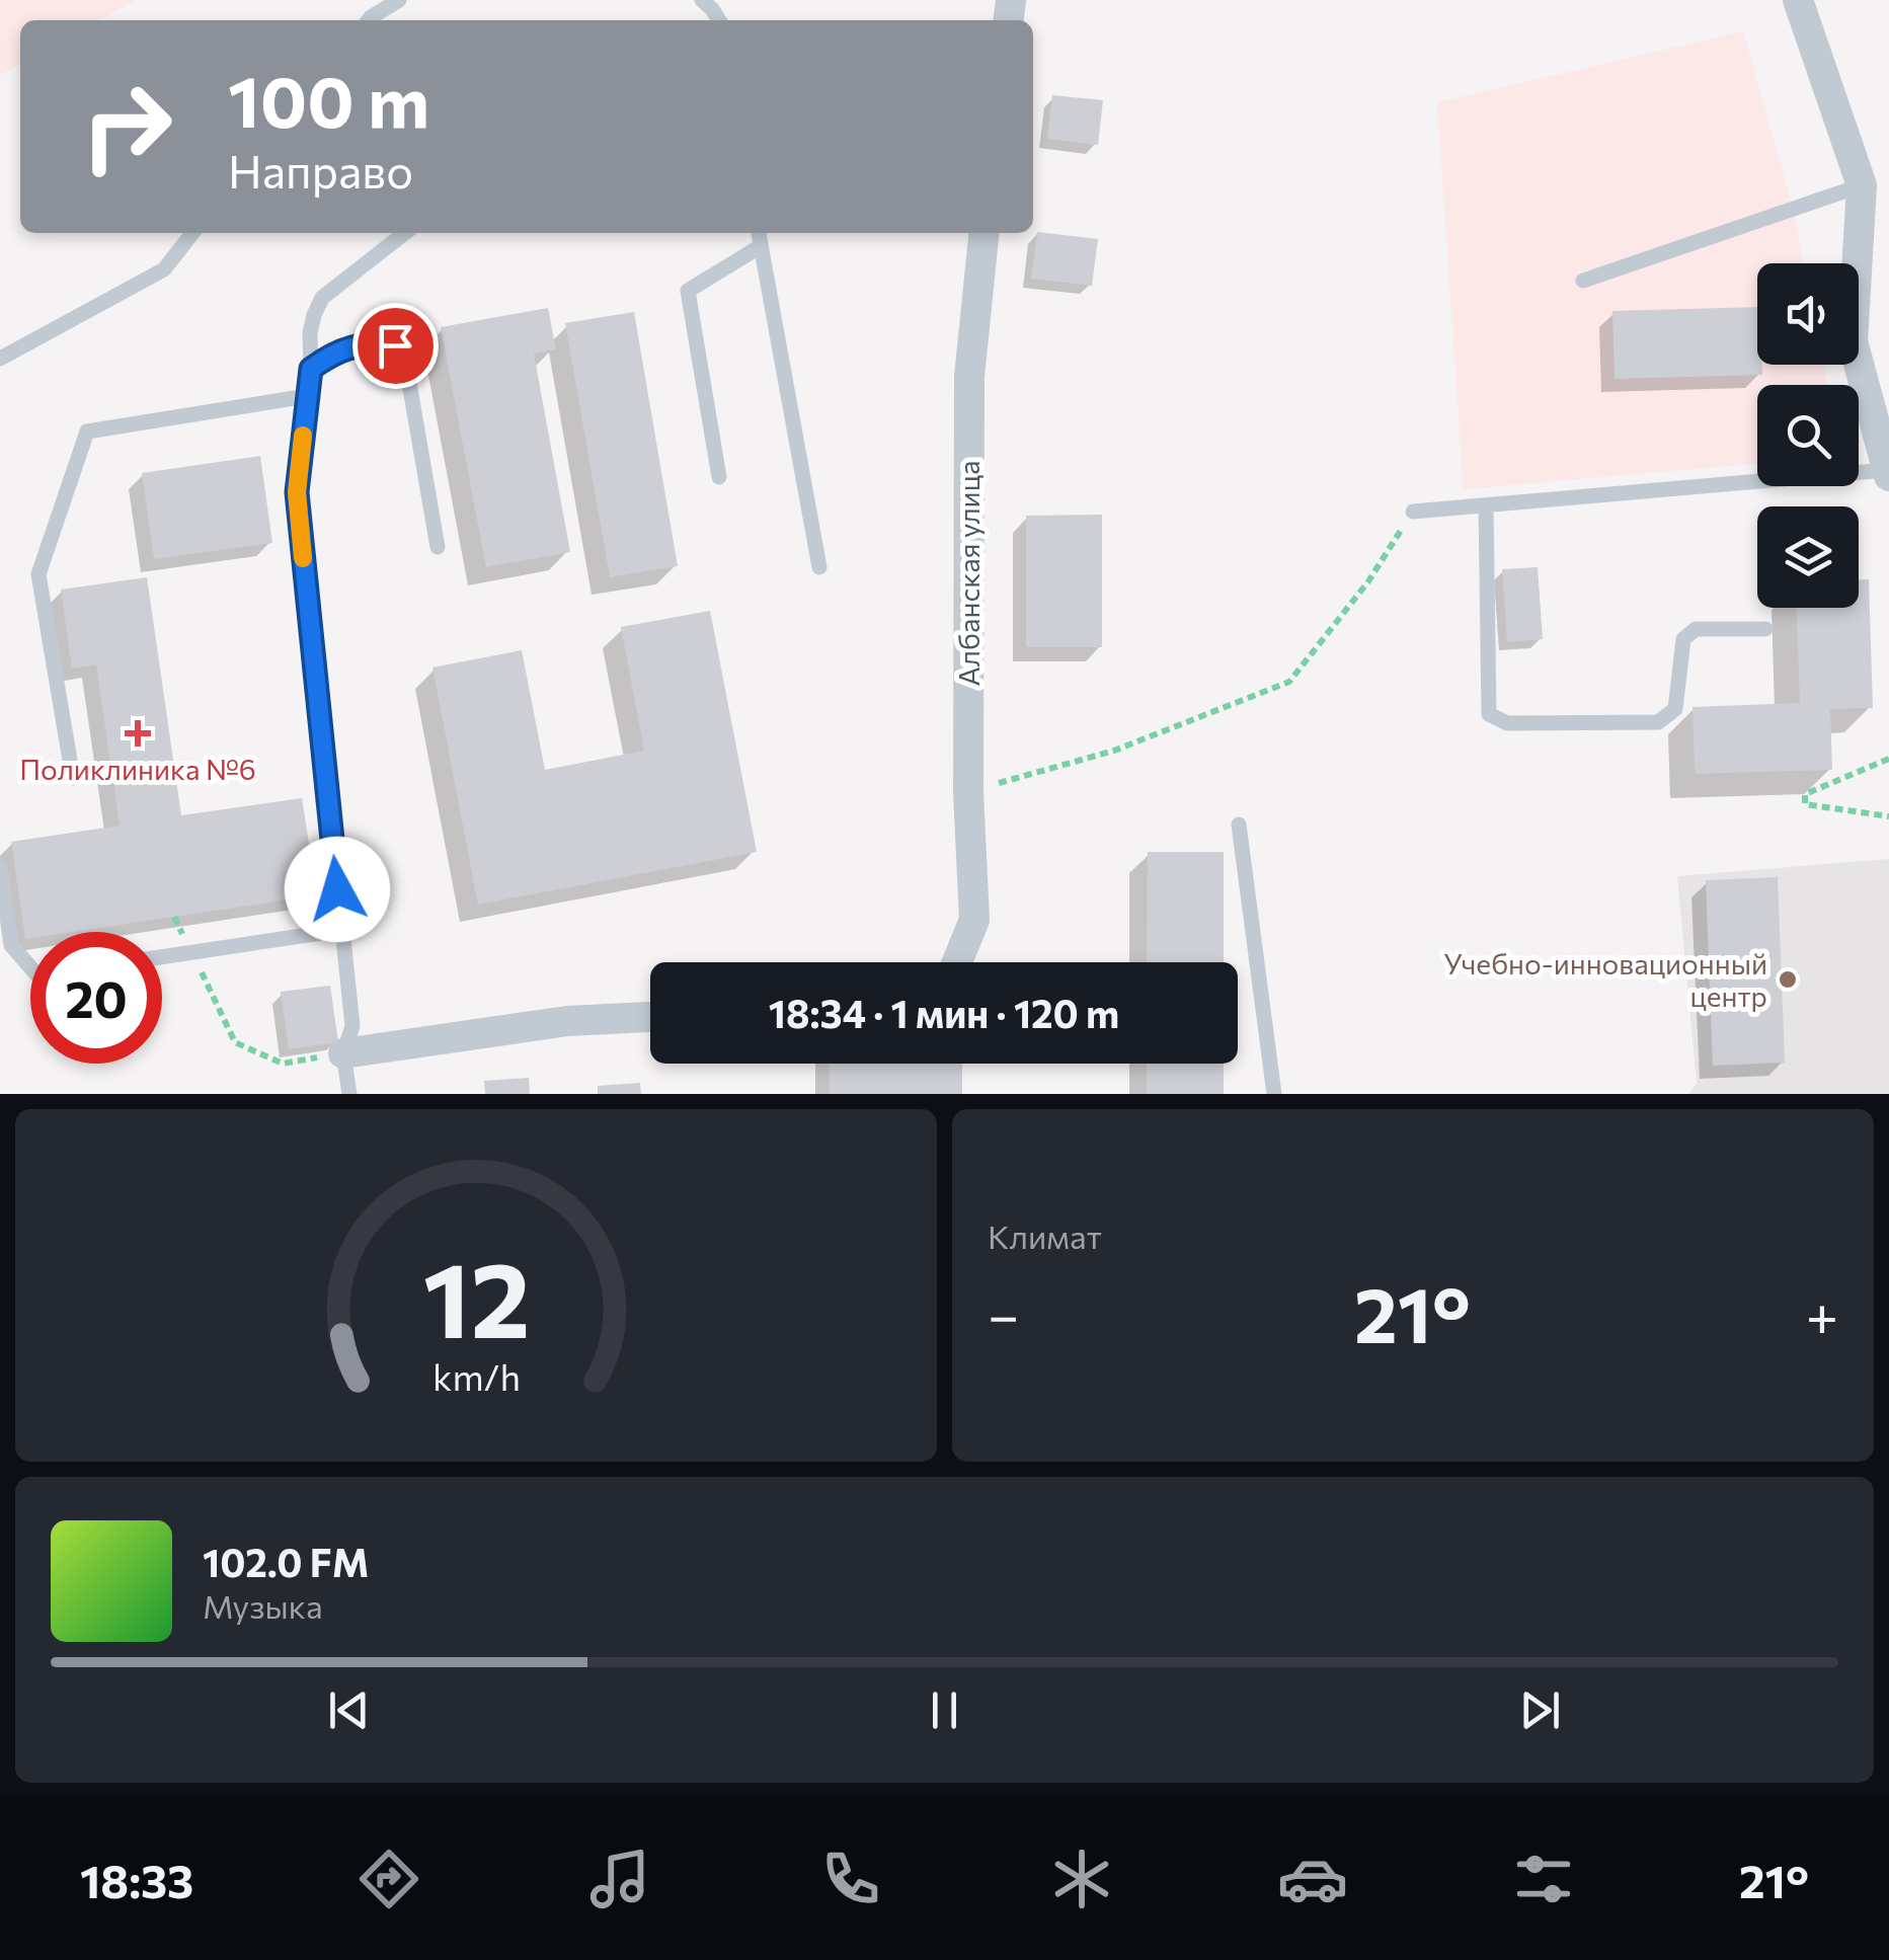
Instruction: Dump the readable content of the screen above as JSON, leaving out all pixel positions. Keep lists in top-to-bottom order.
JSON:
{
  "streets": {
    "street": ["Албанская улица"]
  },
  "places": {
    "health": ["Поликлиника №6"],
    "other": ["Учебно-инновационный центр"]
  },
  "page": {
    "turn": ["100 m", "Направо"],
    "limit": "20",
    "trip": "18:34 · 1 мин · 120 m",
    "tile": "Климат",
    "heat": ["−", "21°", "+"],
    "song": ["102.0 FM", "Музыка"],
    "tabs": ["18:33", "21°"],
    "gauge": ["12", "km/h"]
  }
}
